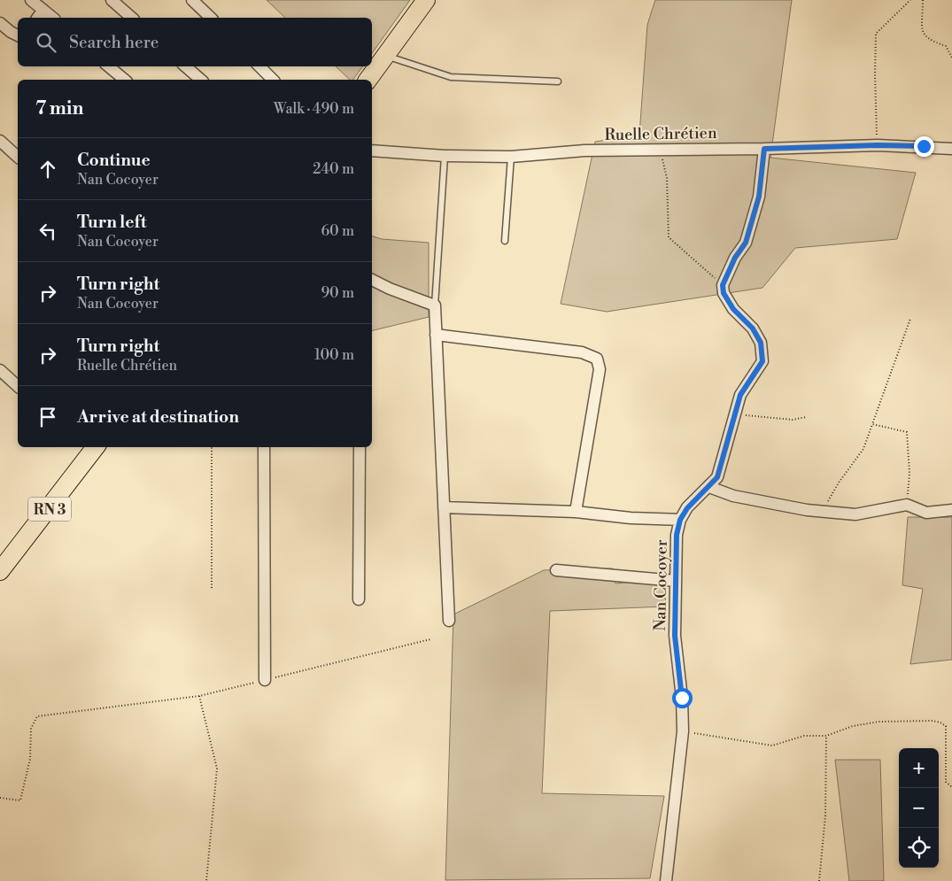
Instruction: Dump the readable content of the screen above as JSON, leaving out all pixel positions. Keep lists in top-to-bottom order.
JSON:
{
  "streets": {
    "main road": ["RN 3"],
    "street": ["Ruelle Chrétien", "Nan Cocoyer"]
  },
  "page": {
    "search": "Search here",
    "heading": ["7 min", "Walk · 490 m"],
    "list": [
      ["Continue", "Nan Cocoyer", "240 m"],
      ["Turn left", "Nan Cocoyer", "60 m"],
      ["Turn right", "Nan Cocoyer", "90 m"],
      ["Turn right", "Ruelle Chrétien", "100 m"],
      "Arrive at destination"
    ],
    "map_buttons": ["+", "−"]
  }
}
